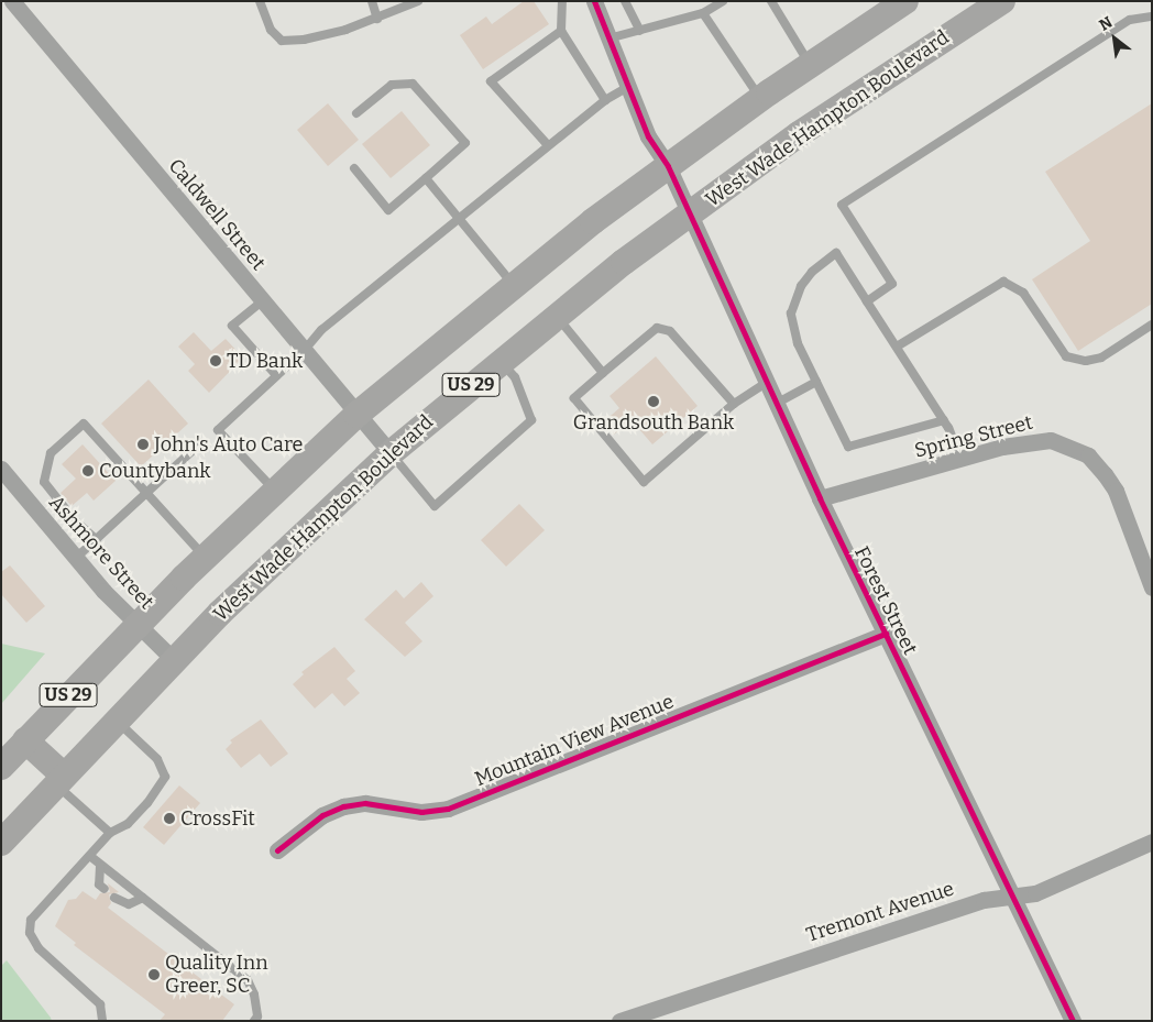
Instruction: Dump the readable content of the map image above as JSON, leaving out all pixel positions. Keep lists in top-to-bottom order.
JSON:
{
  "streets": {
    "main road": ["West Wade Hampton Boulevard", "US 29"],
    "street": [
      "Caldwell Street",
      "Spring Street",
      "Ashmore Street",
      "Forest Street",
      "Mountain View Avenue",
      "Tremont Avenue"
    ]
  },
  "crossings": [
    ["West Wade Hampton Boulevard", "Caldwell Street"],
    ["West Wade Hampton Boulevard", "Ashmore Street"],
    ["West Wade Hampton Boulevard", "Forest Street"],
    ["Caldwell Street", "US 29"],
    ["US 29", "Ashmore Street"],
    ["US 29", "Forest Street"],
    ["Spring Street", "Forest Street"],
    ["Forest Street", "Mountain View Avenue"],
    ["Forest Street", "Tremont Avenue"]
  ],
  "places": [
    "TD Bank",
    "Grandsouth Bank",
    "John's Auto Care",
    "Countybank",
    "CrossFit",
    "Quality Inn Greer, SC"
  ],
  "north": "top left"
}
